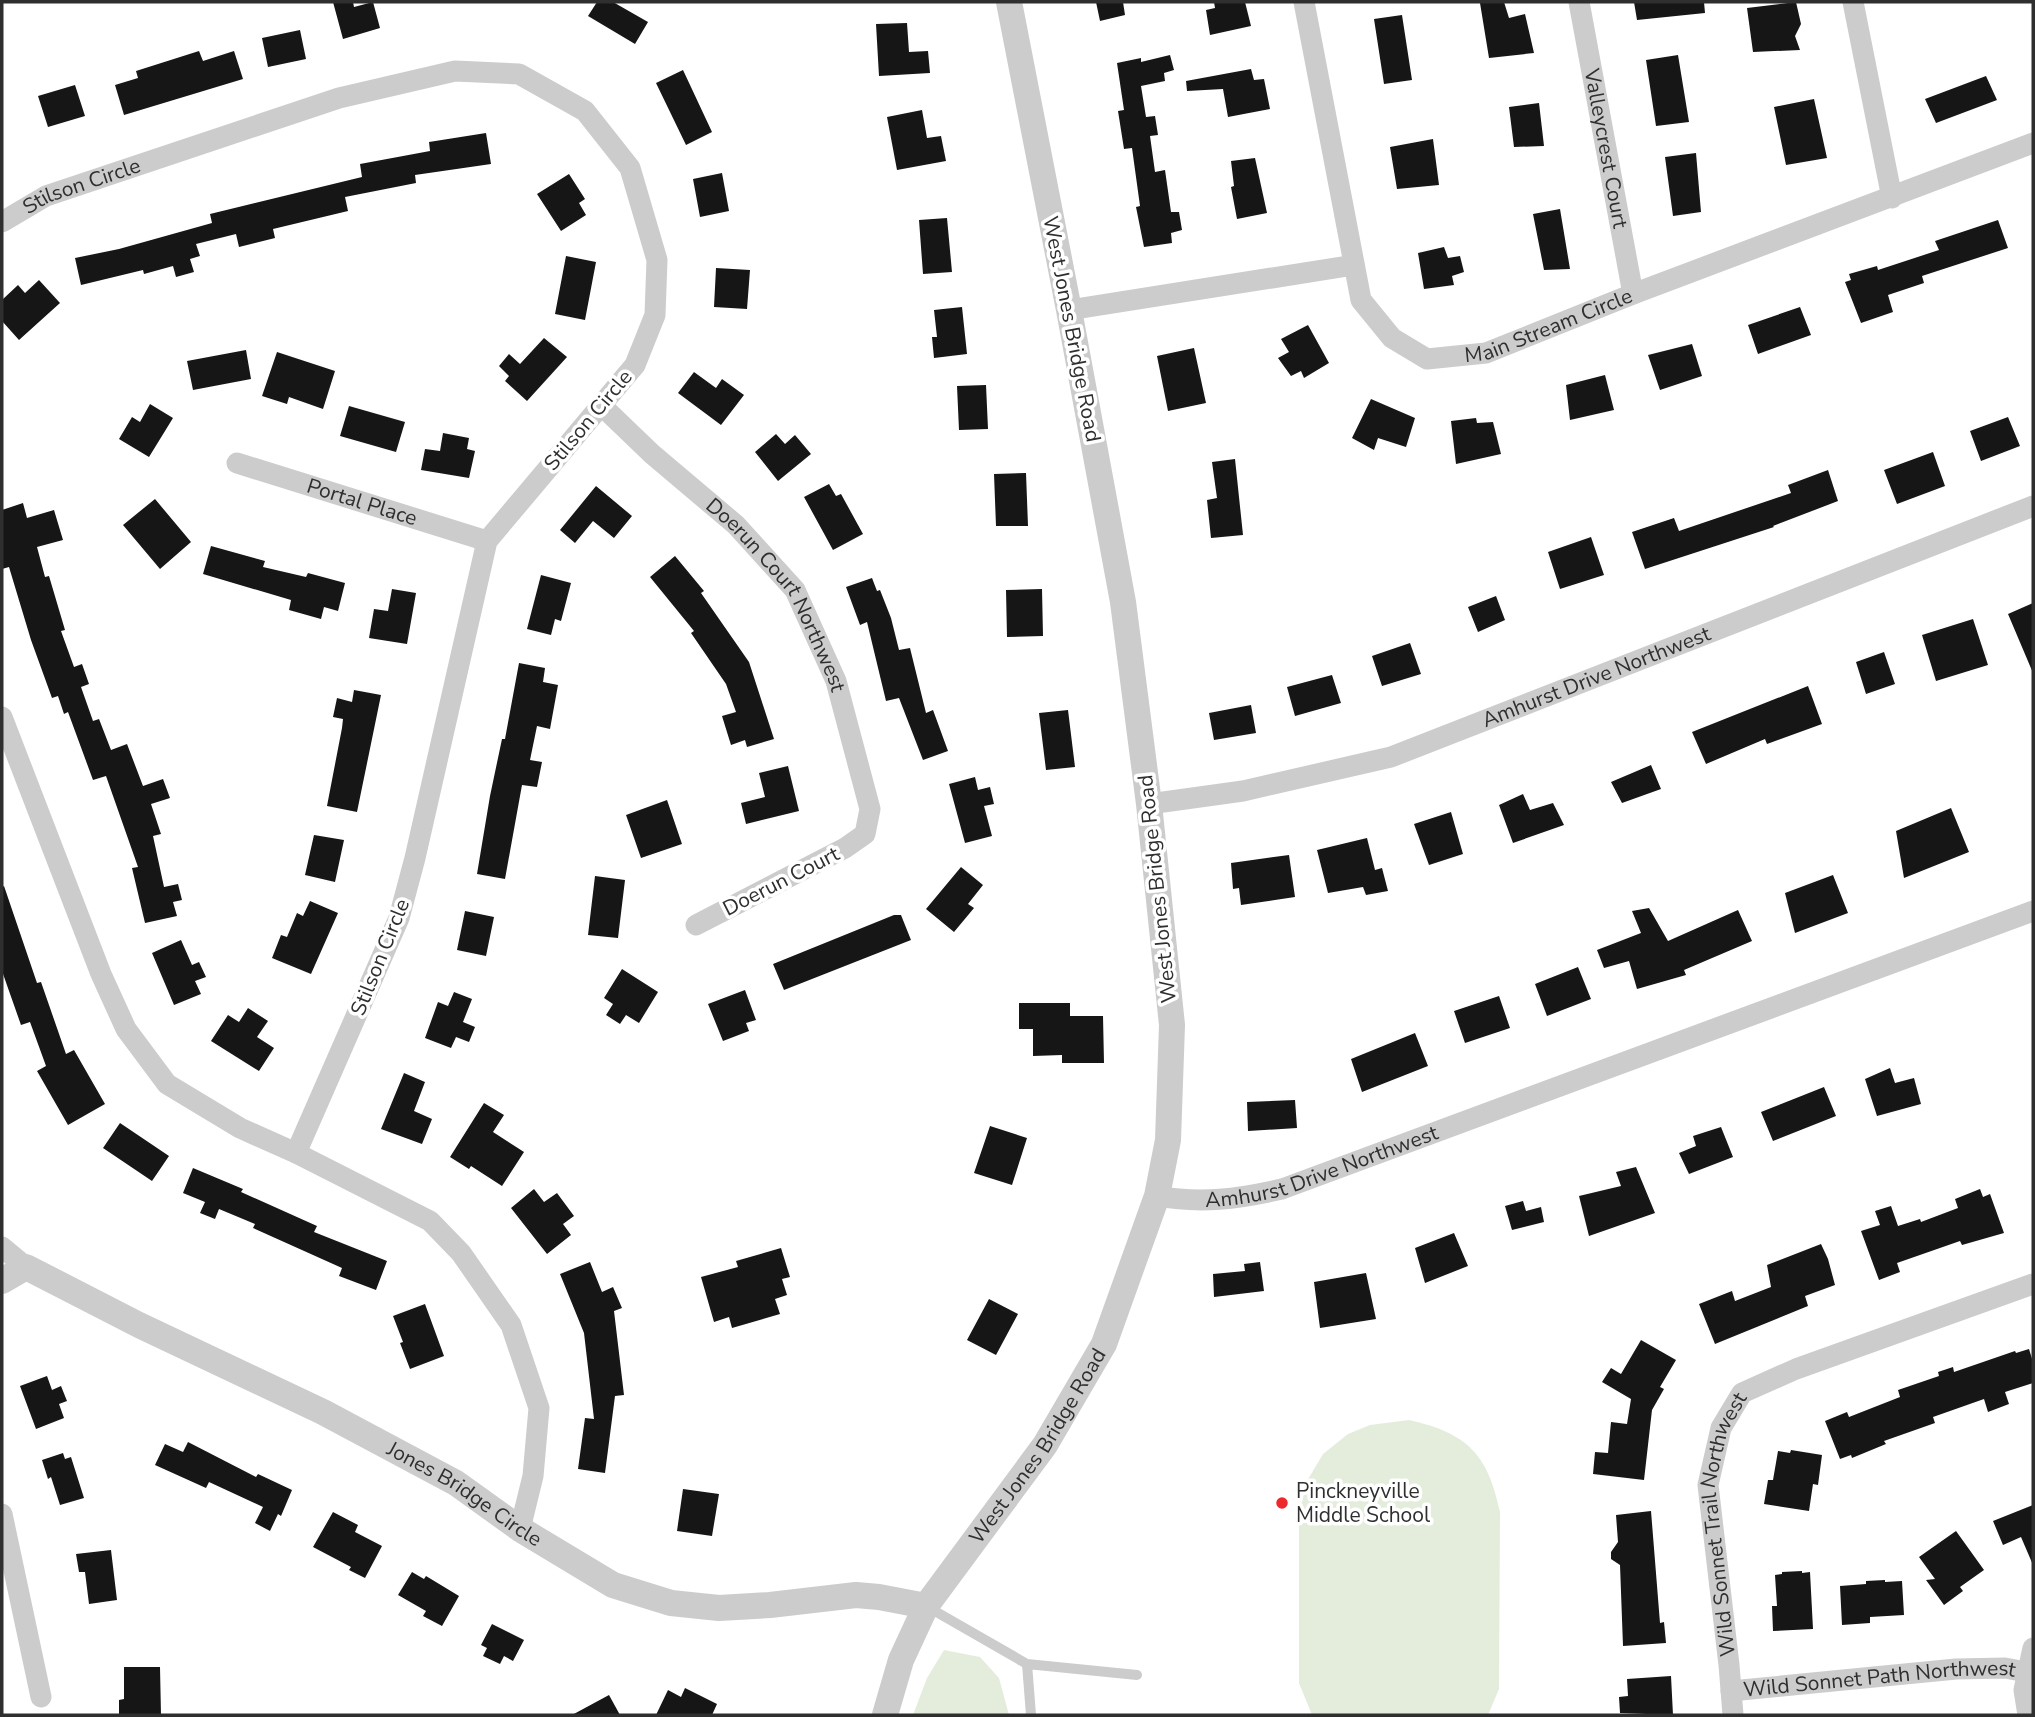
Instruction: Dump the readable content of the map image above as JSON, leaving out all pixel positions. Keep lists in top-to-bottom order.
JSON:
{
  "streets": {
    "street": [
      "Valleycrest Court",
      "Stilson Circle",
      "Main Stream Circle",
      "West Jones Bridge Road",
      "Portal Place",
      "Doerun Court Northwest",
      "Amhurst Drive Northwest",
      "Doerun Court",
      "Jones Bridge Circle",
      "Wild Sonnet Trail Northwest",
      "Wild Sonnet Path Northwest"
    ]
  },
  "crossings": [
    ["Valleycrest Court", "Main Stream Circle"],
    ["Stilson Circle", "Portal Place"],
    ["Stilson Circle", "Doerun Court Northwest"],
    ["West Jones Bridge Road", "Amhurst Drive Northwest"],
    ["West Jones Bridge Road", "Jones Bridge Circle"],
    ["Doerun Court Northwest", "Doerun Court"],
    ["Wild Sonnet Trail Northwest", "Wild Sonnet Path Northwest"]
  ],
  "places": ["Pinckneyville Middle School"]
}
